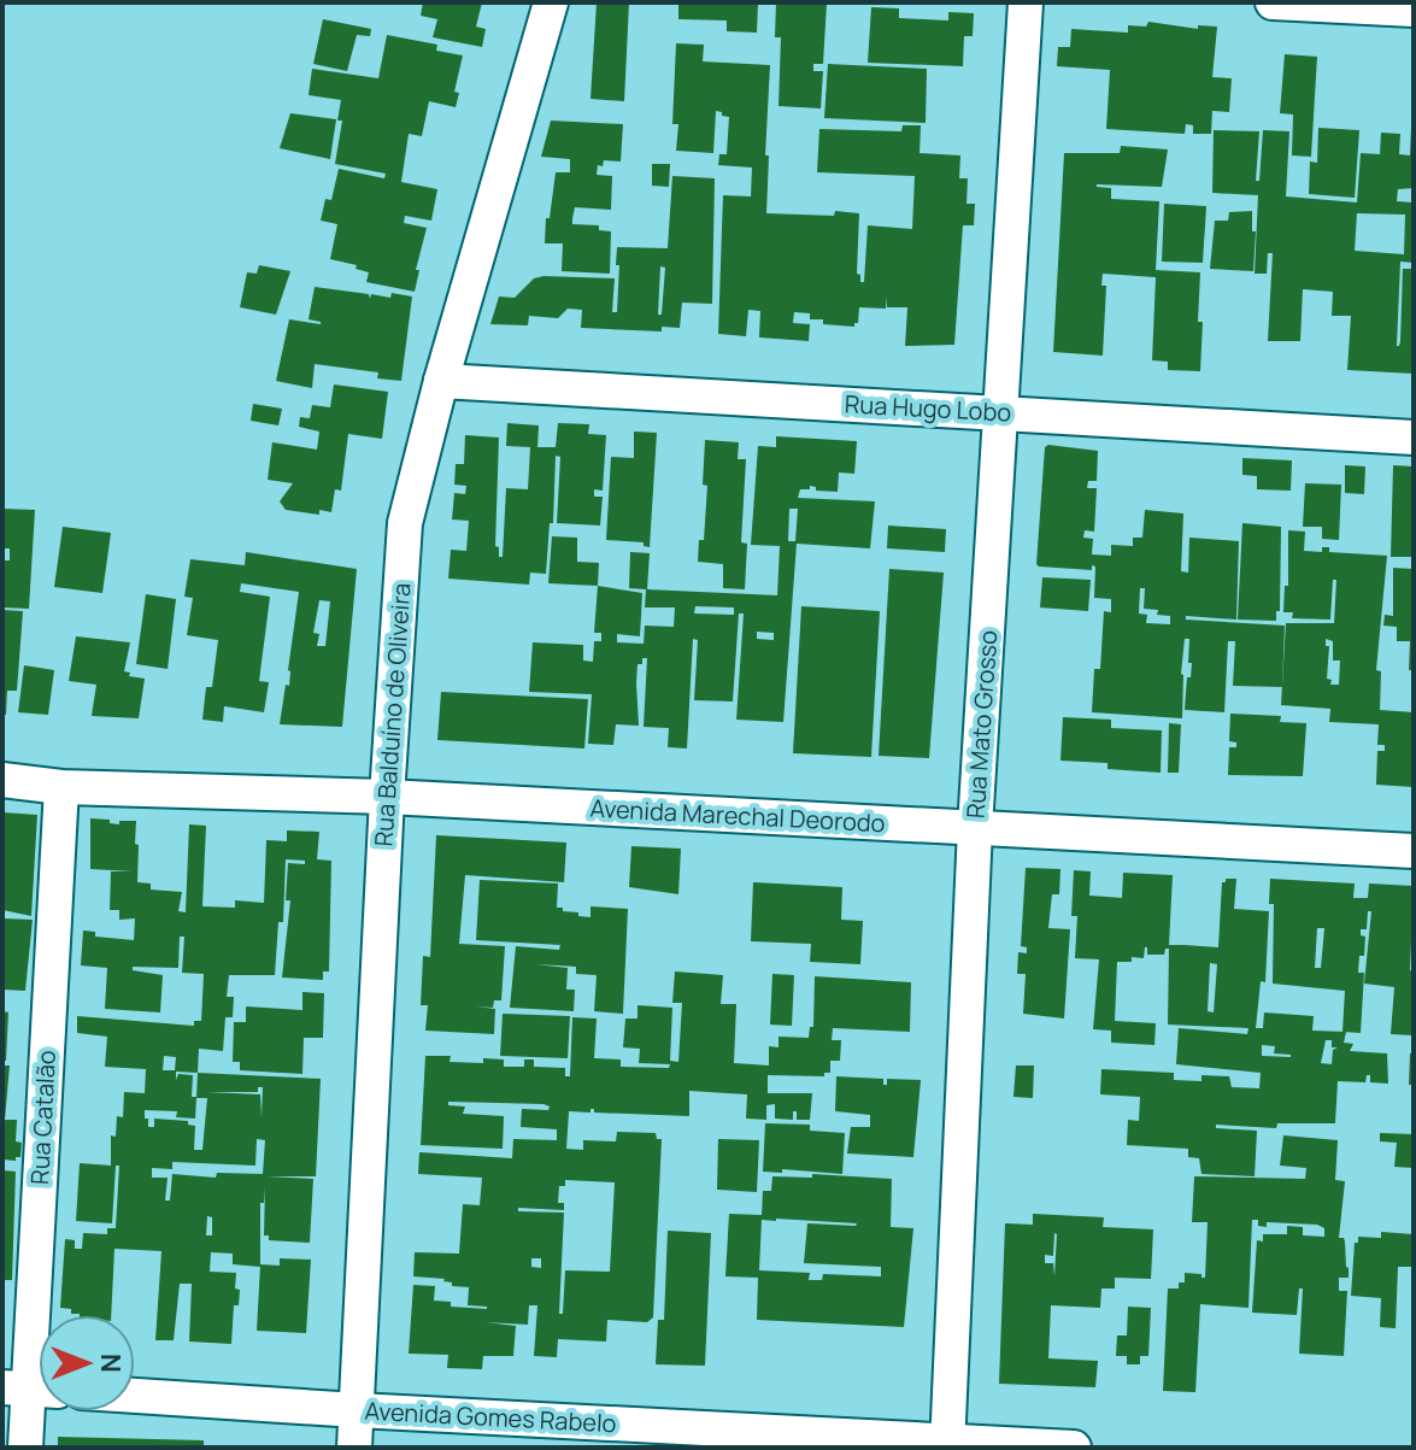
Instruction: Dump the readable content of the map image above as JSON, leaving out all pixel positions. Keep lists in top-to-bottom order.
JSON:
{
  "streets": {
    "street": [
      "Rua Hugo Lobo",
      "Rua Balduíno de Oliveira",
      "Rua Mato Grosso",
      "Avenida Marechal Deorodo",
      "Rua Catalão",
      "Avenida Gomes Rabelo"
    ]
  },
  "crossings": [
    ["Rua Hugo Lobo", "Rua Balduíno de Oliveira"],
    ["Rua Hugo Lobo", "Rua Mato Grosso"],
    ["Rua Balduíno de Oliveira", "Avenida Marechal Deorodo"],
    ["Rua Balduíno de Oliveira", "Avenida Gomes Rabelo"],
    ["Rua Mato Grosso", "Avenida Marechal Deorodo"],
    ["Rua Mato Grosso", "Avenida Gomes Rabelo"],
    ["Avenida Marechal Deorodo", "Rua Catalão"]
  ],
  "north": "right"
}
